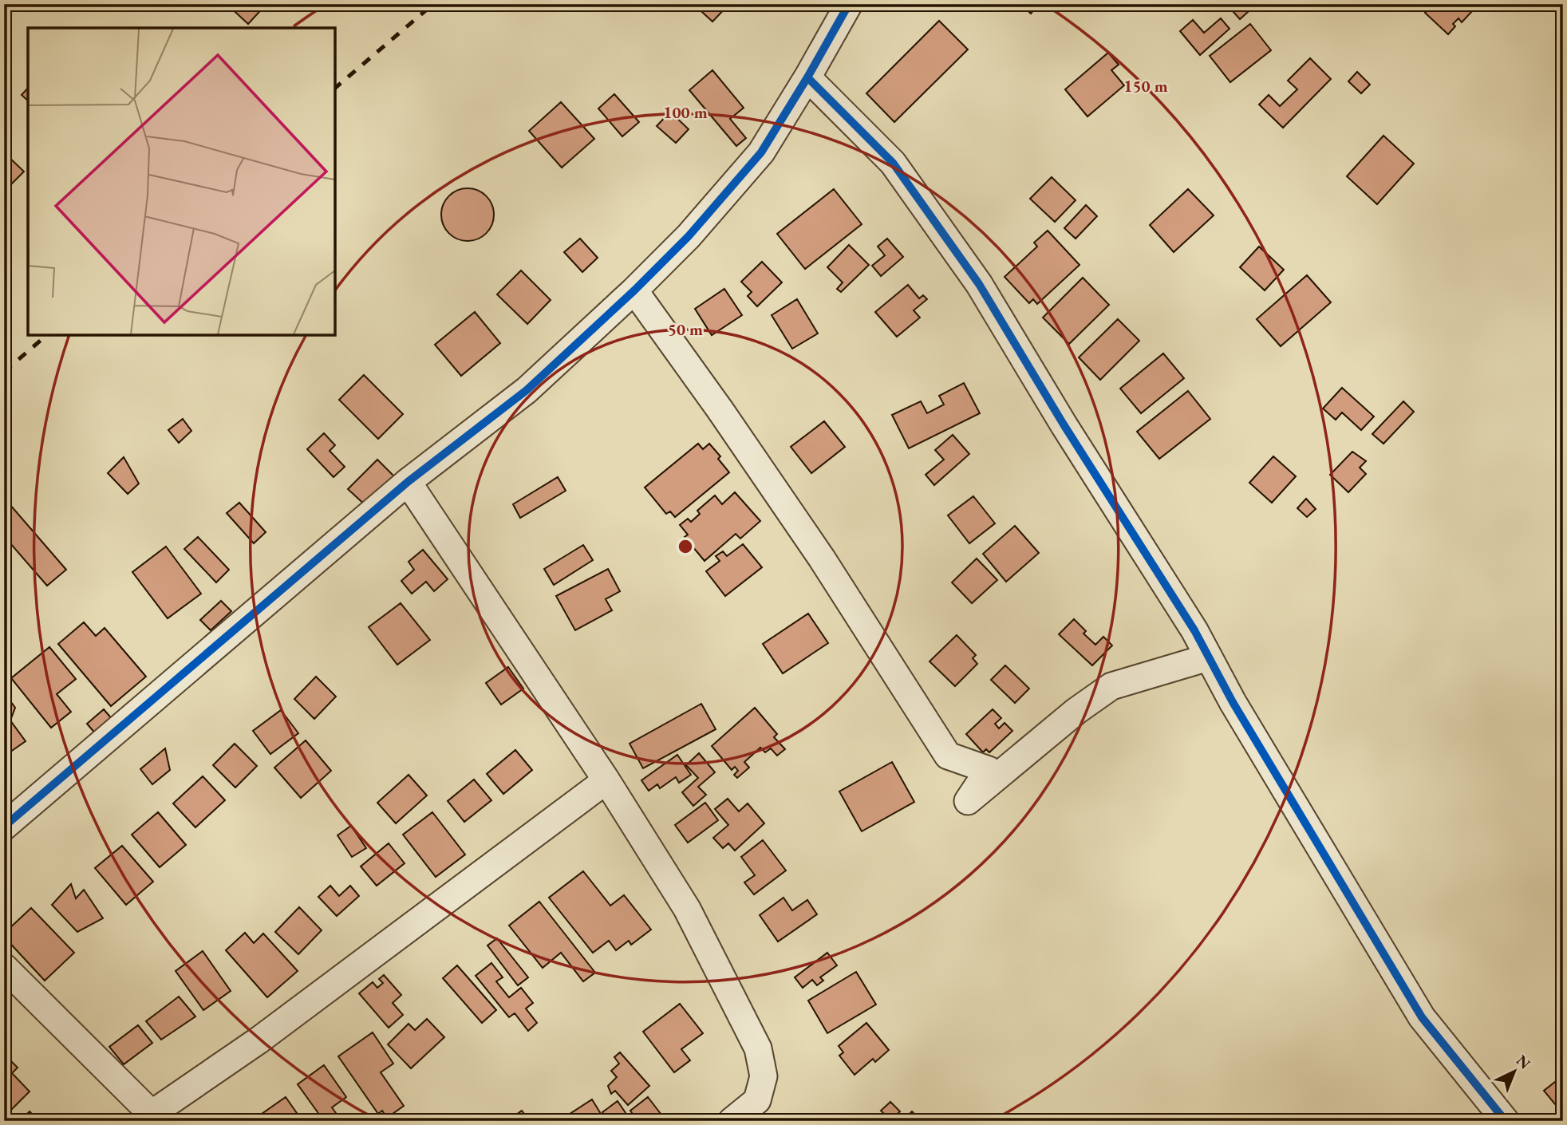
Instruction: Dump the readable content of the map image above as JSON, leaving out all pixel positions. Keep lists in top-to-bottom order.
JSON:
{
  "north": "top right",
  "rings": ["150 m", "100 m", "50 m"]
}
